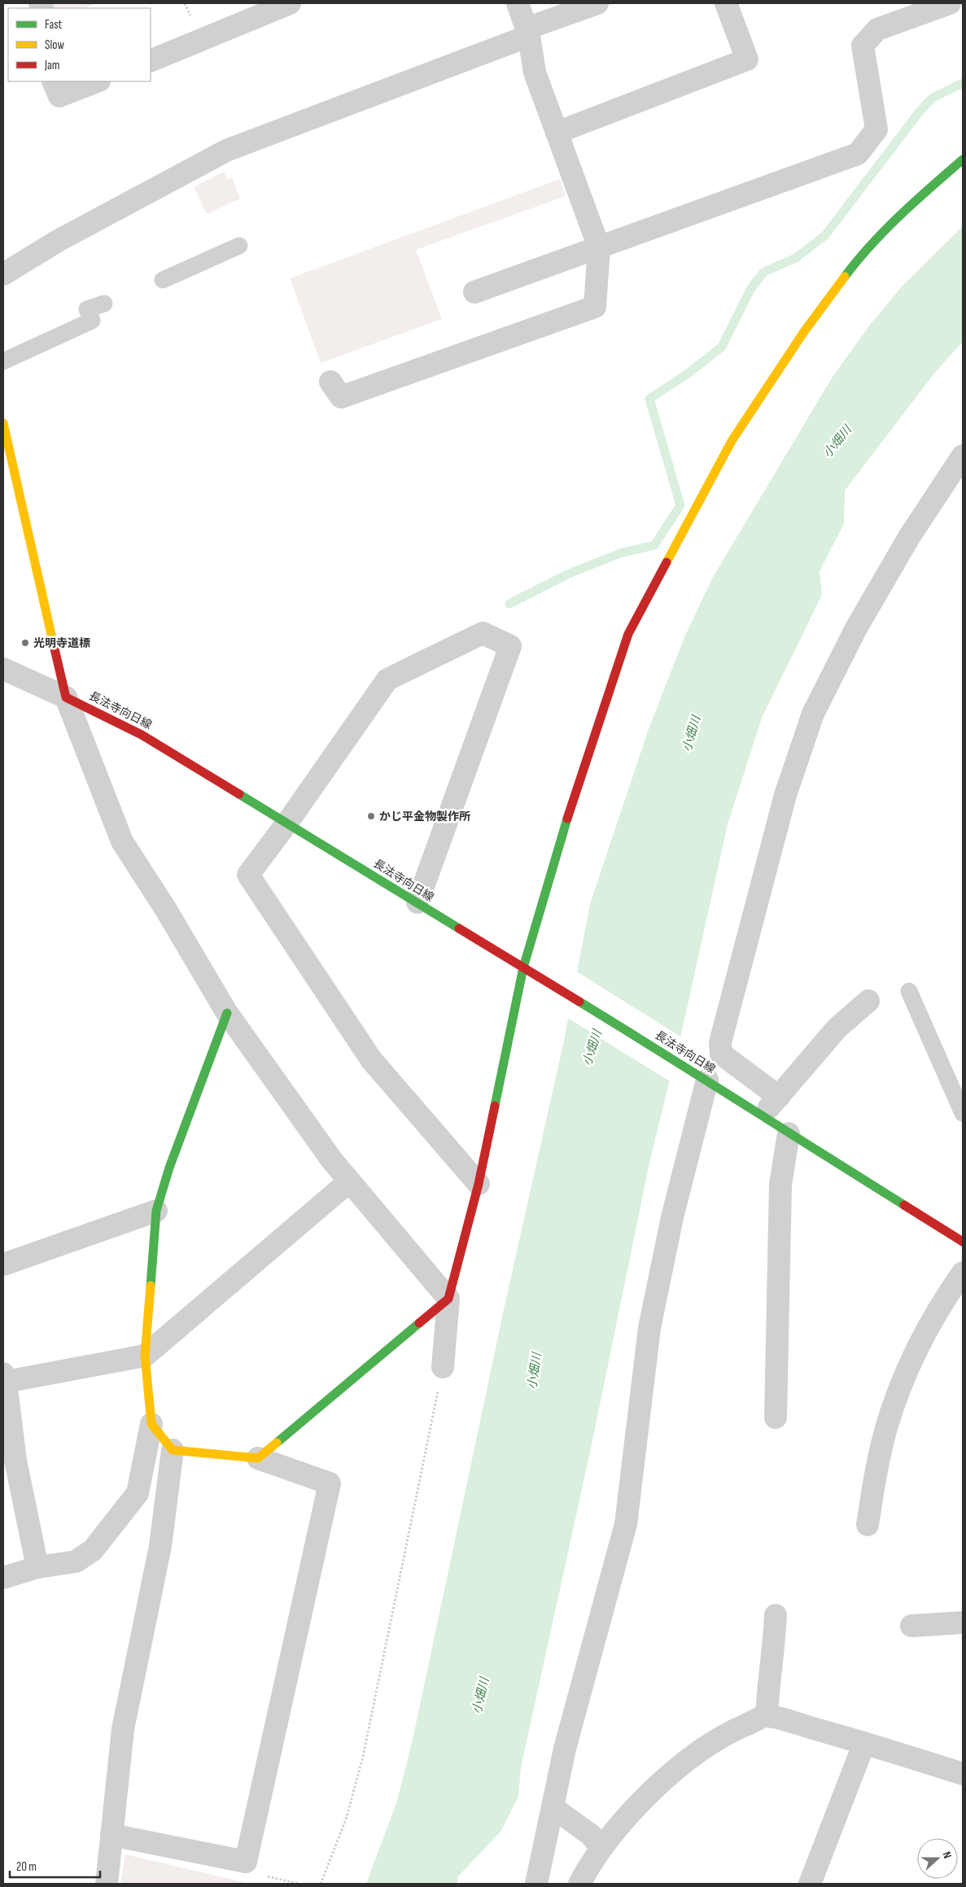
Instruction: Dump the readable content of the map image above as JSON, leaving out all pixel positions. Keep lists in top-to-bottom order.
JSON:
{
  "streets": {
    "street": ["長法寺向日線"]
  },
  "water": ["小畑川"],
  "places": ["光明寺道標", "かじ平金物製作所"],
  "legend": ["Fast", "Slow", "Jam"],
  "scale_bar": "20 m",
  "north": "right"
}
